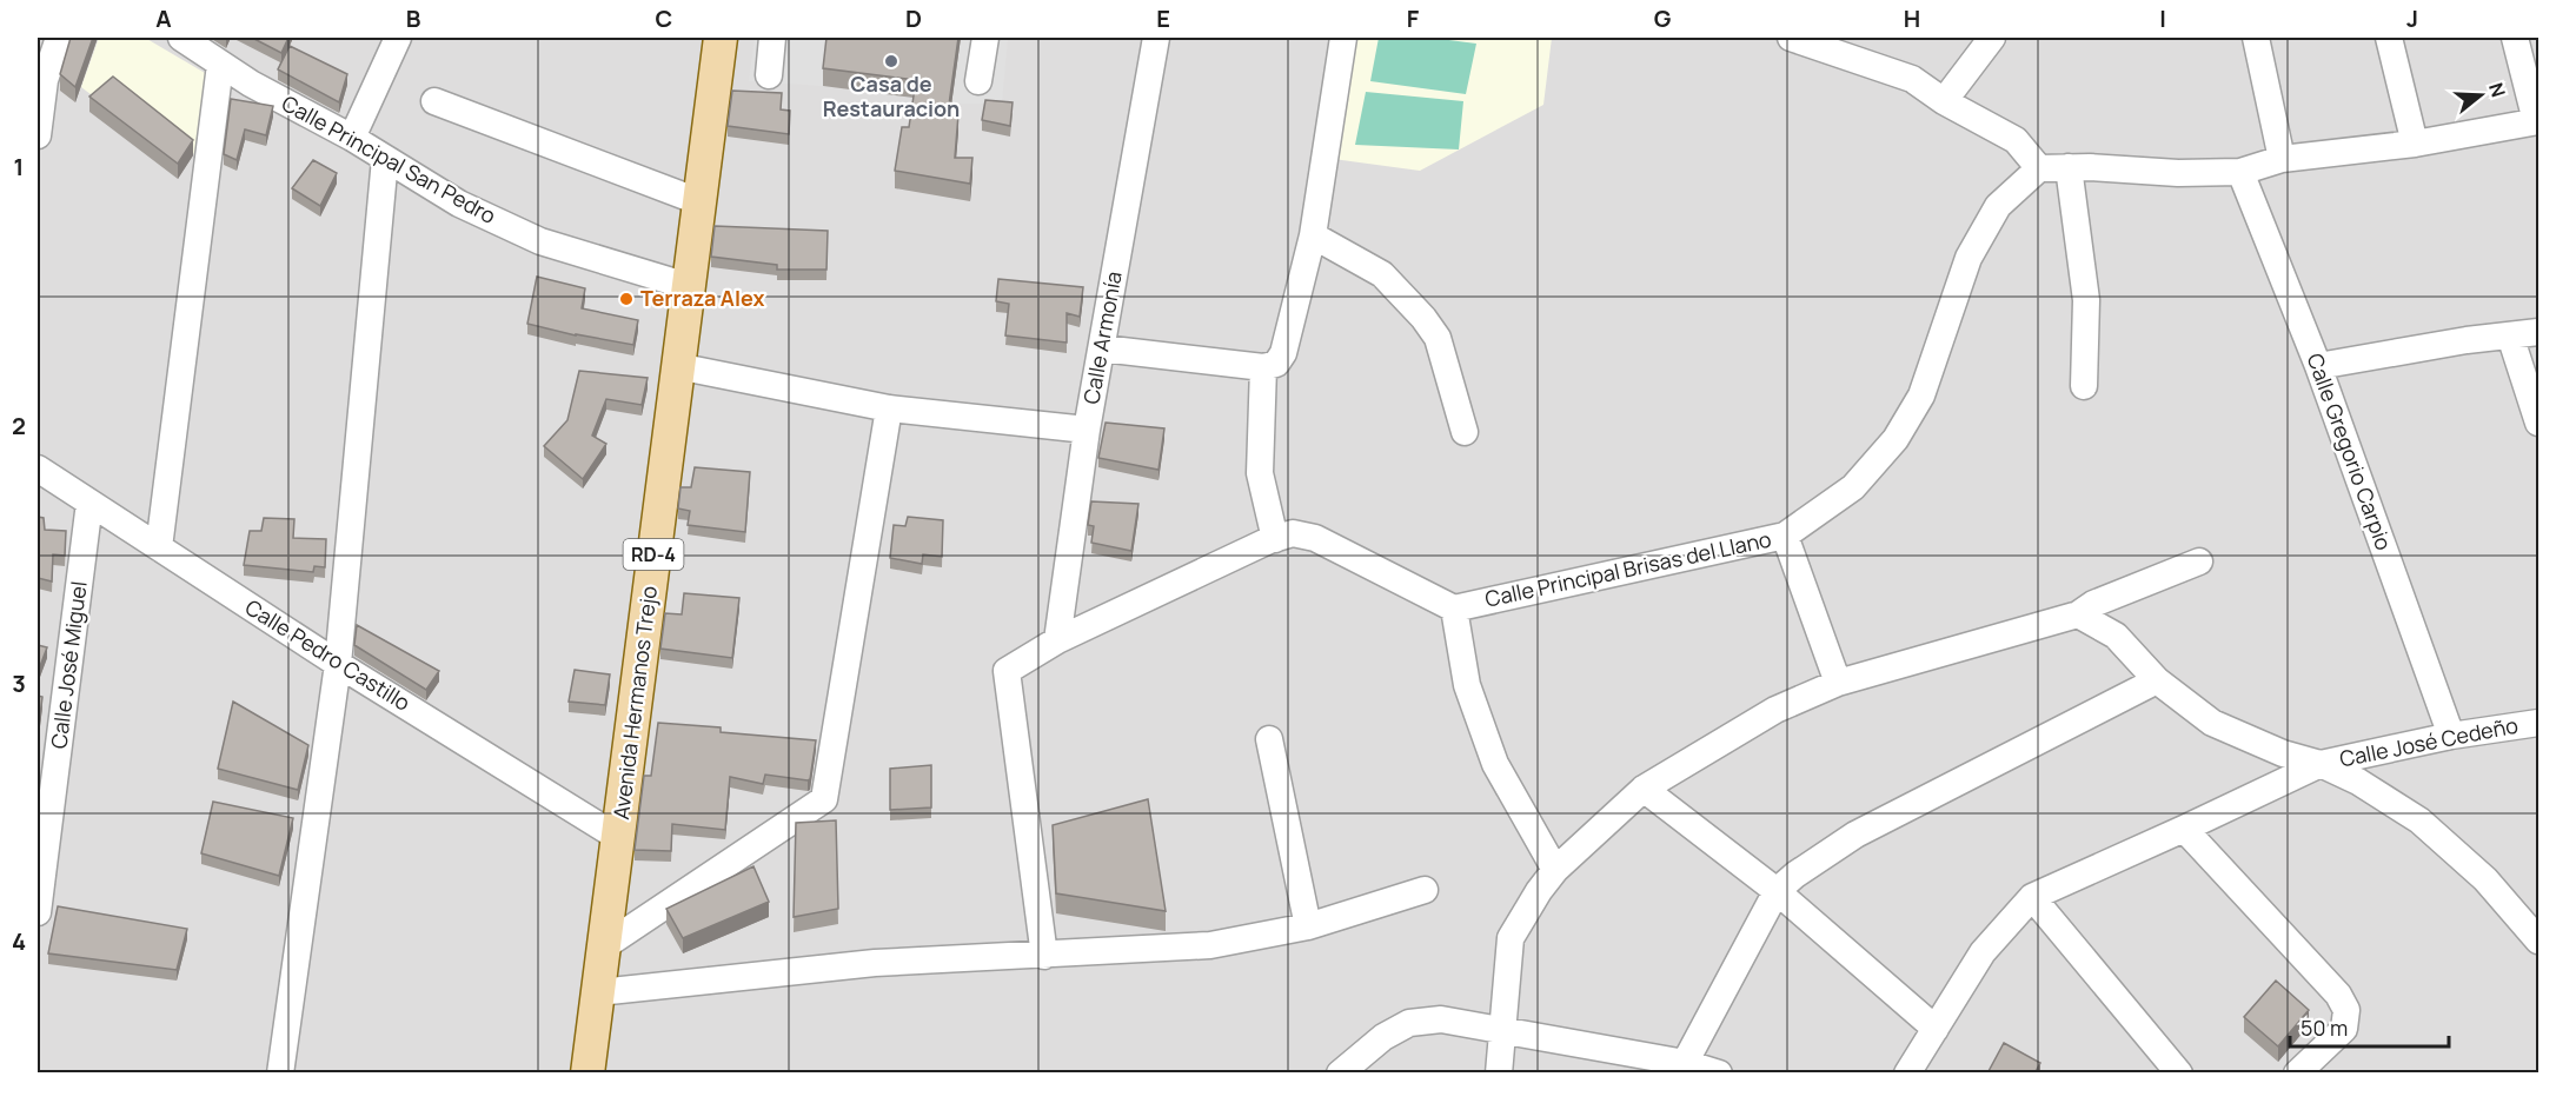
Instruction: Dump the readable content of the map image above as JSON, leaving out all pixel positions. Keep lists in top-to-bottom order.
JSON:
{
  "streets": {
    "main road": ["RD-4", "Avenida Hermanos Trejo"],
    "street": [
      "Calle Principal San Pedro",
      "Calle Armonía",
      "Calle Gregorio Carpio",
      "Calle Principal Brisas del Llano",
      "Calle Pedro Castillo",
      "Calle José Miguel",
      "Calle José Cedeño"
    ]
  },
  "crossings": [
    ["Calle Principal San Pedro", "Avenida Hermanos Trejo"],
    ["Calle Gregorio Carpio", "Calle José Cedeño"],
    ["Calle Pedro Castillo", "Calle José Miguel"],
    ["Calle Pedro Castillo", "Avenida Hermanos Trejo"]
  ],
  "places": ["Casa de Restauracion", "Terraza Alex"],
  "scale_bar": "50 m",
  "north": "right",
  "grid": {
    "columns": [
      "A",
      "B",
      "C",
      "D",
      "E",
      "F",
      "G",
      "H",
      "I",
      "J"
    ],
    "rows": [
      "1",
      "2",
      "3",
      "4"
    ]
  }
}
